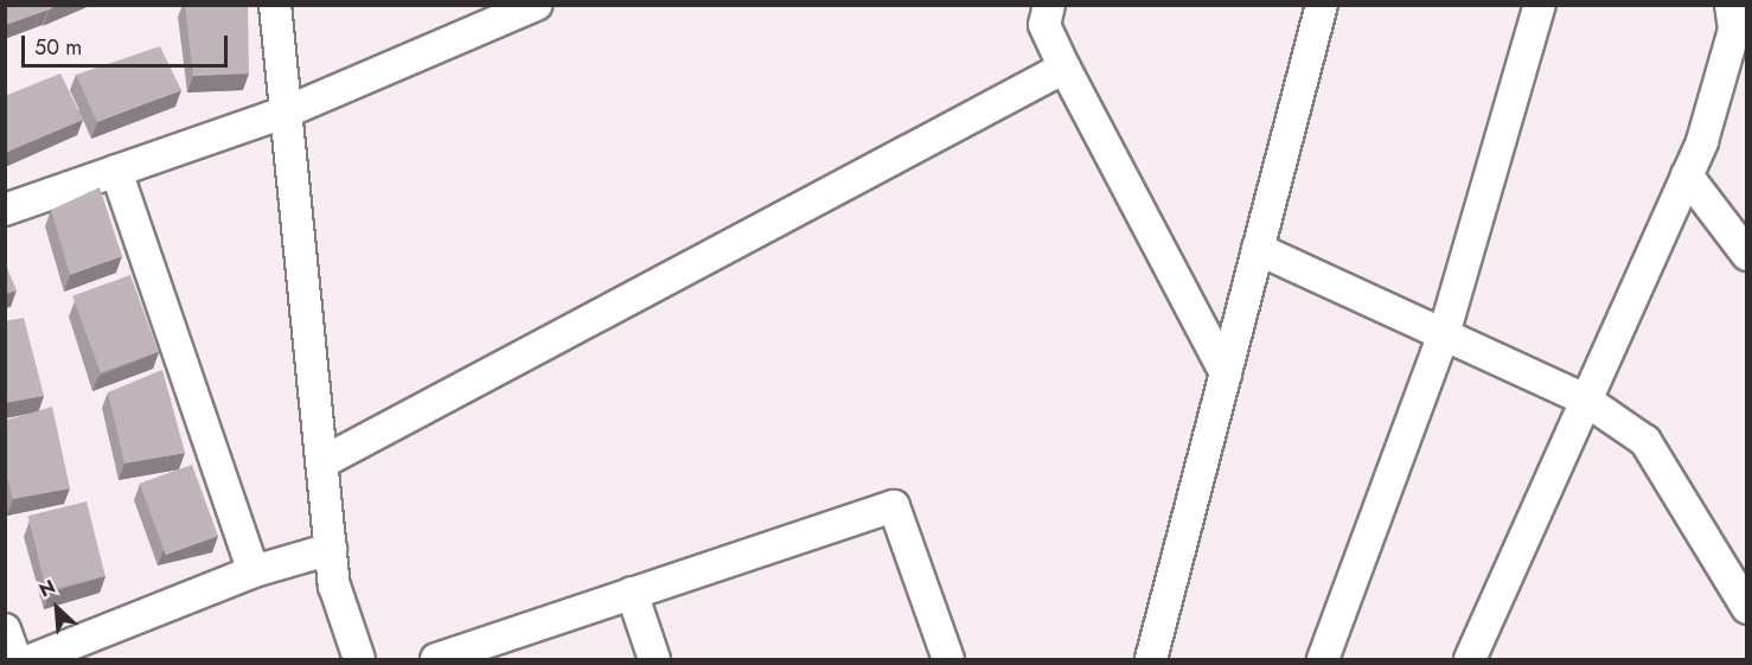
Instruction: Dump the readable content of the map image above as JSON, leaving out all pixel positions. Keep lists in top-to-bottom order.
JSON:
{
  "scale_bar": "50 m",
  "north": "top left"
}
